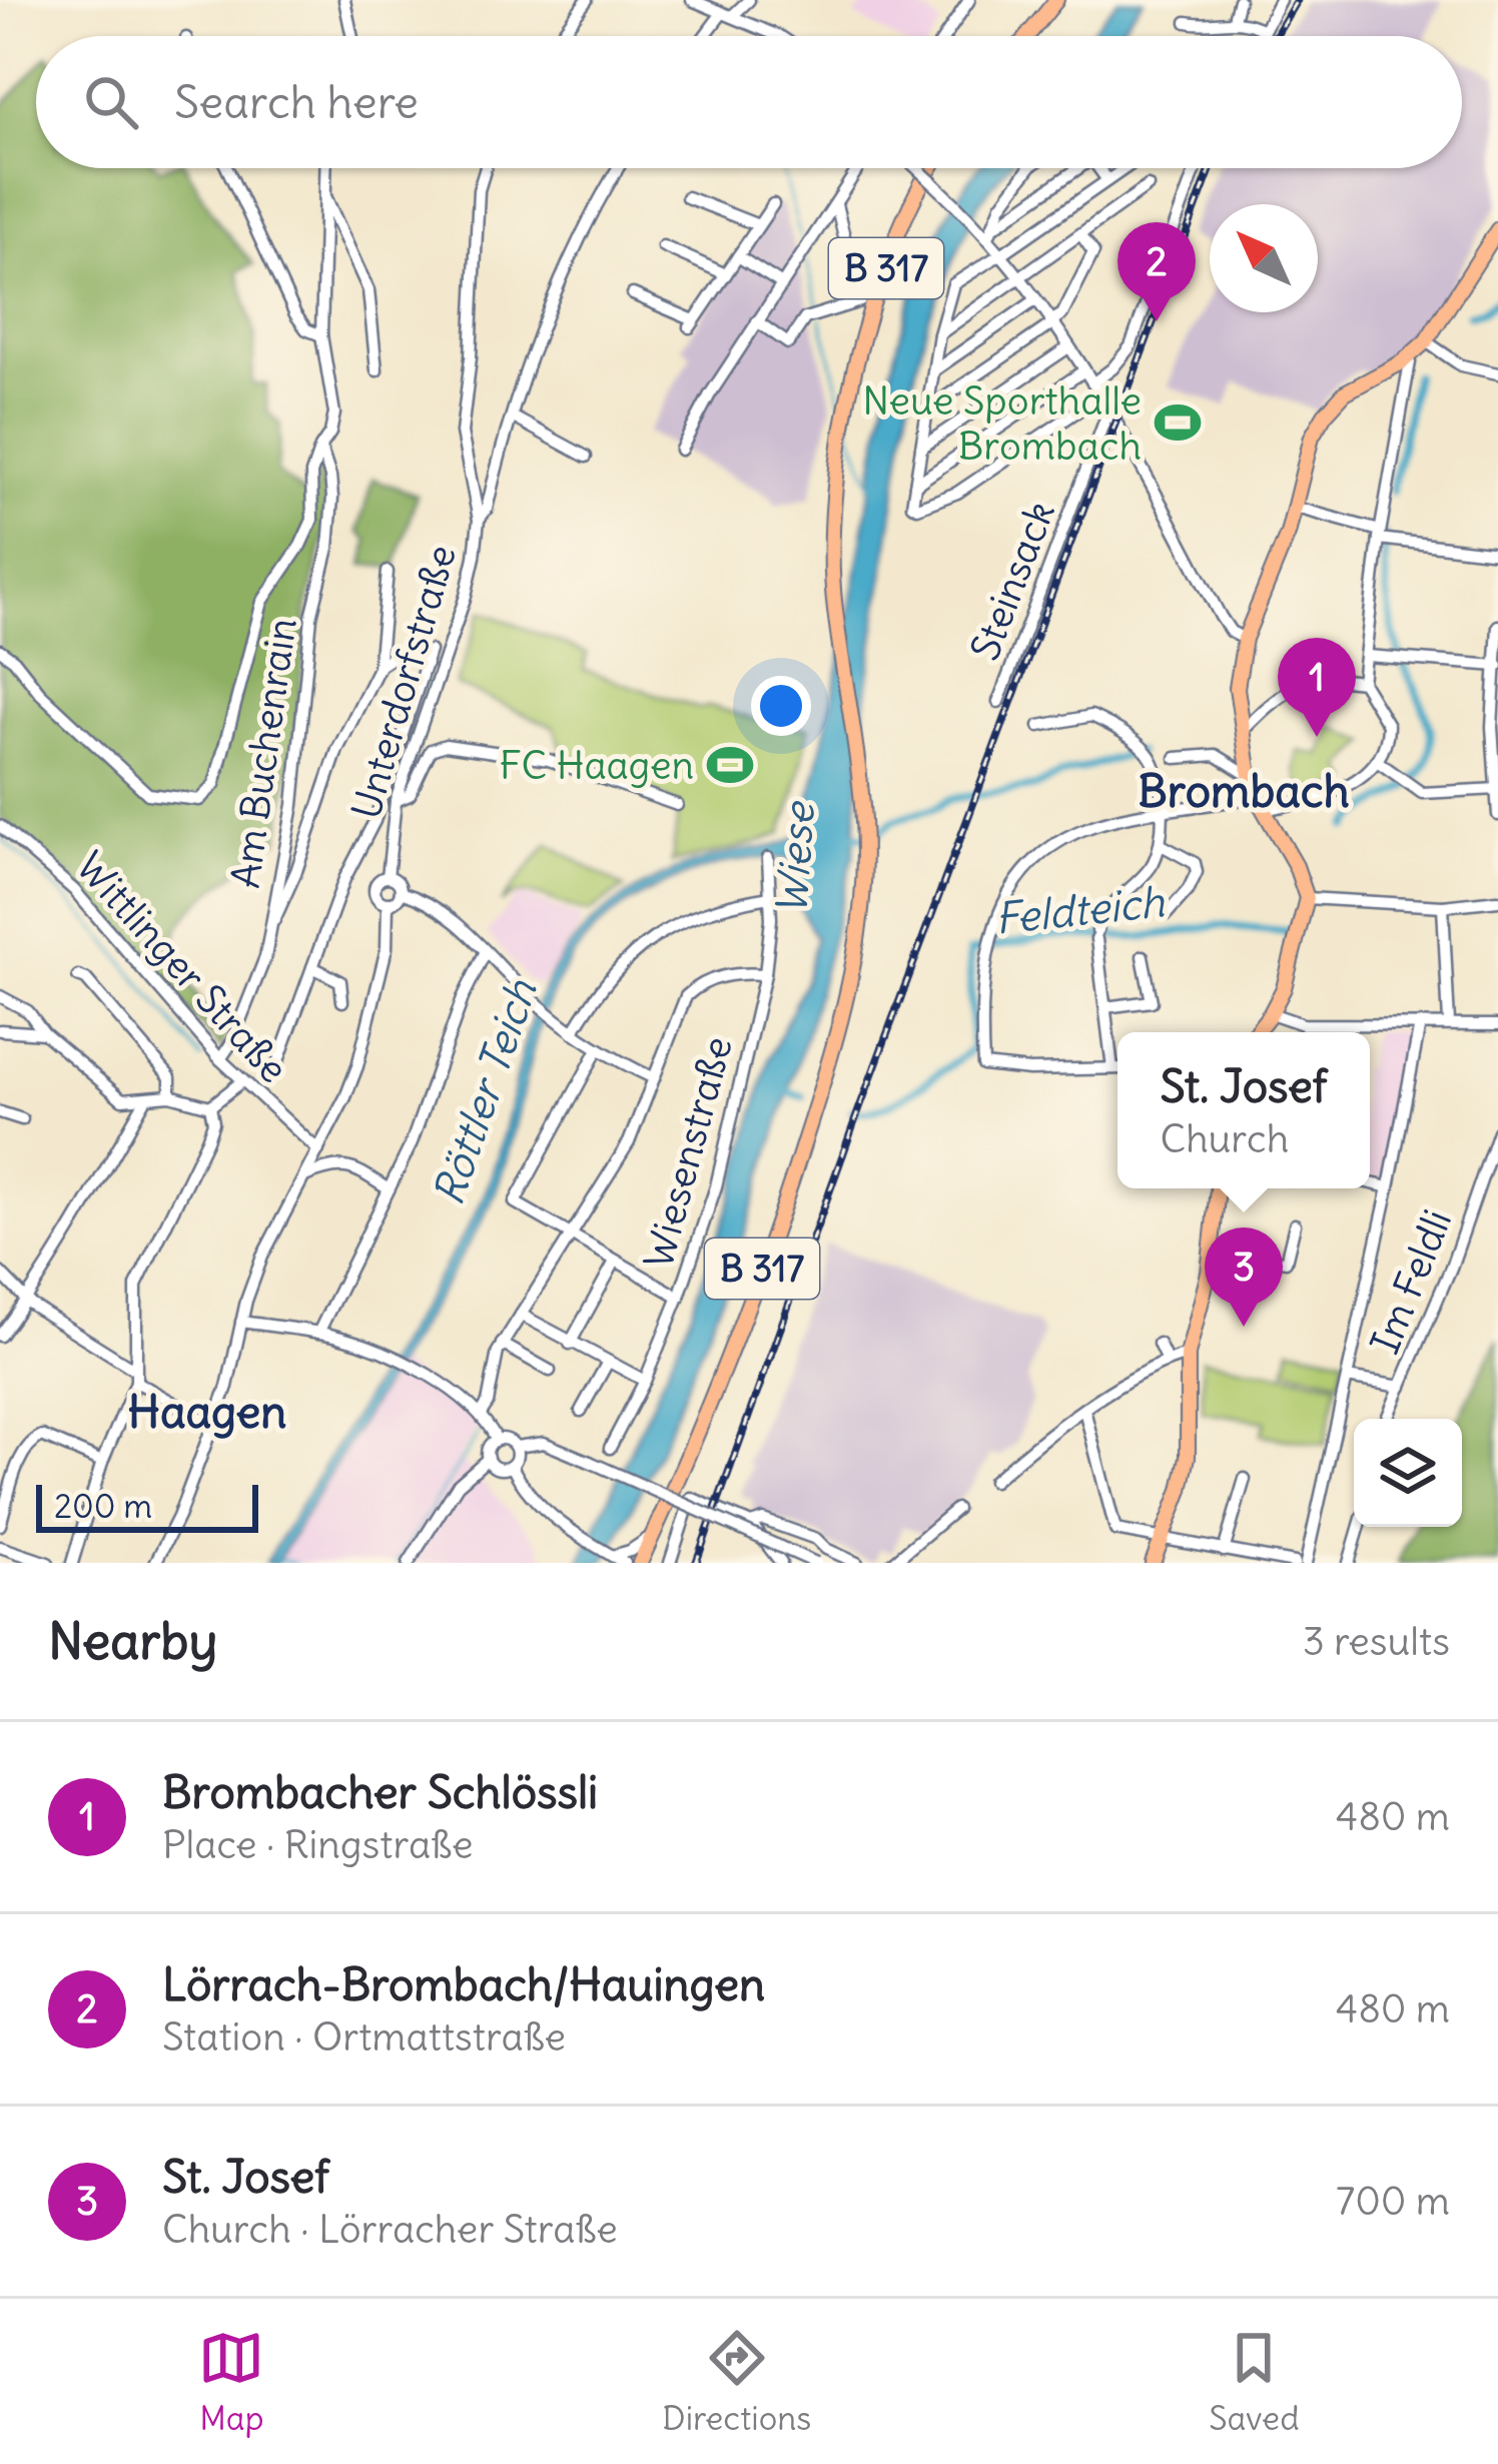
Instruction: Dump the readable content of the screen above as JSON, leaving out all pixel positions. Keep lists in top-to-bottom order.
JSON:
{
  "streets": {
    "main road": ["B 317"],
    "street": [
      "Steinsack",
      "Unterdorfstraße",
      "Am Buchenrain",
      "Wittlinger Straße",
      "Wiesenstraße",
      "Im Feldli"
    ]
  },
  "crossings": [
    ["Am Buchenrain", "Wittlinger Straße"]
  ],
  "districts": ["Brombach", "Haagen"],
  "water": ["Wiese", "Feldteich", "Röttler Teich"],
  "places": {
    "sports": ["Neue Sporthalle Brombach", "FC Haagen"]
  },
  "scale_bar": "200 m",
  "north": "top left",
  "page": {
    "search": "Search here",
    "pins": ["2", "1", "3"],
    "popup": ["St. Josef", "Church"],
    "scale": "200 m",
    "heading": ["Nearby", "3 results"],
    "list": [
      {
        "mark": "1",
        "name": "Brombacher Schlössli",
        "note": "Place · Ringstraße",
        "value": "480 m"
      },
      {
        "mark": "2",
        "name": "Lörrach-Brombach/Hauingen",
        "note": "Station · Ortmattstraße",
        "value": "480 m"
      },
      {
        "mark": "3",
        "name": "St. Josef",
        "note": "Church · Lörracher Straße",
        "value": "700 m"
      }
    ],
    "nav": ["Map", "Directions", "Saved"]
  }
}
